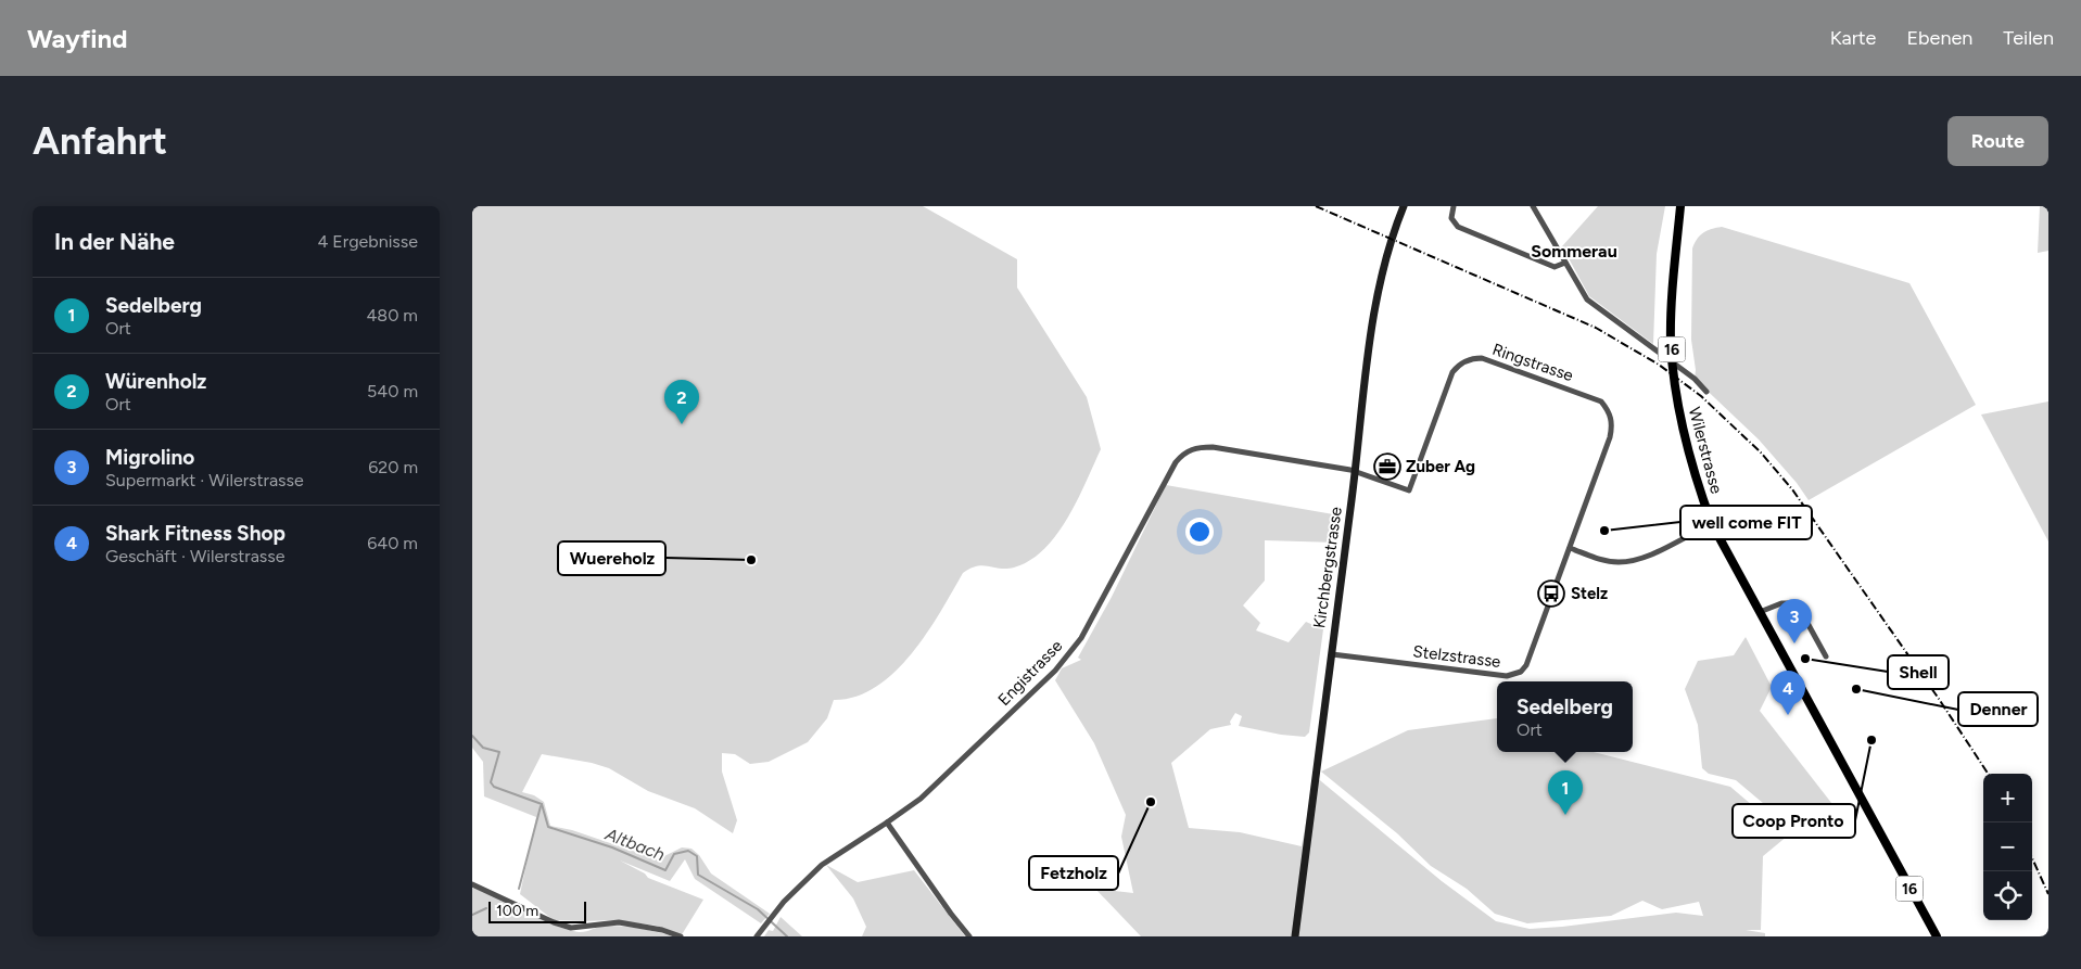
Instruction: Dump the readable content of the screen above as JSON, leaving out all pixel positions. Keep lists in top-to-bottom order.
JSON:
{
  "streets": {
    "main road": ["16", "Wilerstrasse", "Kirchbergstrasse"],
    "street": ["Ringstrasse", "Stelzstrasse", "Engistrasse"]
  },
  "crossings": [
    ["Ringstrasse", "Kirchbergstrasse"],
    ["Ringstrasse", "Stelzstrasse"],
    ["Ringstrasse", "Engistrasse"],
    ["Kirchbergstrasse", "Stelzstrasse"],
    ["Kirchbergstrasse", "Engistrasse"]
  ],
  "districts": ["Sommerau"],
  "water": ["Altbach"],
  "places": {
    "office": ["Zuber Ag"],
    "other": [
      "well come FIT",
      "Wuereholz",
      "Shell",
      "Denner",
      "Coop Pronto",
      "Fetzholz"
    ],
    "bus stop": ["Stelz"]
  },
  "scale_bar": "100 m",
  "page": {
    "header": "Wayfind",
    "nav": ["Karte", "Ebenen", "Teilen"],
    "buttons": "Route",
    "title": "Anfahrt",
    "heading": ["In der Nähe", "4 Ergebnisse"],
    "list": [
      {
        "mark": "1",
        "name": "Sedelberg",
        "note": "Ort",
        "value": "480 m"
      },
      {
        "mark": "2",
        "name": "Würenholz",
        "note": "Ort",
        "value": "540 m"
      },
      {
        "mark": "3",
        "name": "Migrolino",
        "note": "Supermarkt · Wilerstrasse",
        "value": "620 m"
      },
      {
        "mark": "4",
        "name": "Shark Fitness Shop",
        "note": "Geschäft · Wilerstrasse",
        "value": "640 m"
      }
    ],
    "pins": [
      "2",
      "3",
      "4",
      "1"
    ],
    "popup": ["Sedelberg", "Ort"],
    "map_buttons": ["+", "−"],
    "scale": "100 m"
  }
}
